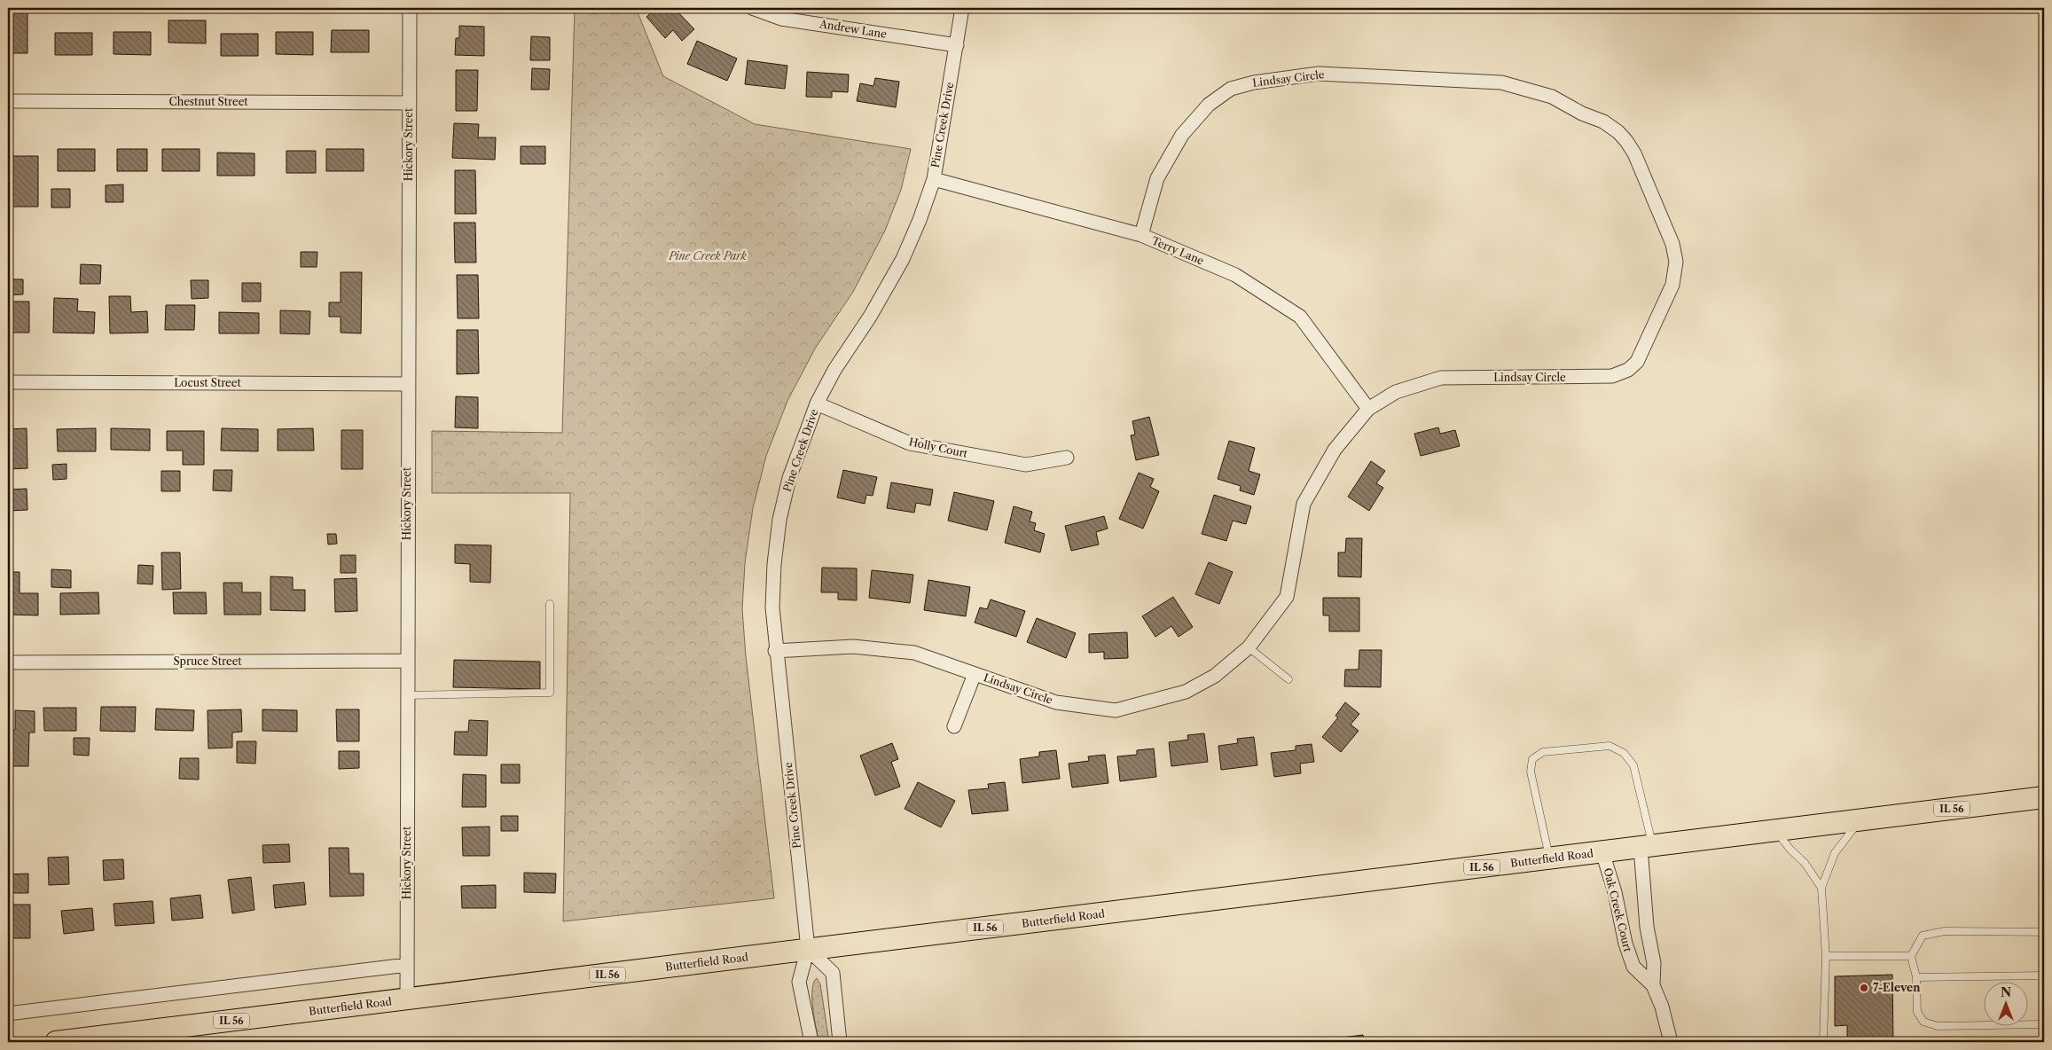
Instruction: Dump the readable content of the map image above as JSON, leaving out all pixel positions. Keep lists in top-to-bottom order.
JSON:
{
  "streets": {
    "main road": ["IL 56", "Butterfield Road"],
    "street": [
      "Andrew Lane",
      "Lindsay Circle",
      "Chestnut Street",
      "Pine Creek Drive",
      "Hickory Street",
      "Terry Lane",
      "Locust Street",
      "Holly Court",
      "Spruce Street",
      "Oak Creek Court"
    ]
  },
  "crossings": [
    ["Andrew Lane", "Pine Creek Drive"],
    ["Lindsay Circle", "Pine Creek Drive"],
    ["Lindsay Circle", "Terry Lane"],
    ["Chestnut Street", "Hickory Street"],
    ["Pine Creek Drive", "Terry Lane"],
    ["Pine Creek Drive", "Holly Court"],
    ["Pine Creek Drive", "Butterfield Road"],
    ["Hickory Street", "Locust Street"],
    ["Hickory Street", "Spruce Street"],
    ["Hickory Street", "Butterfield Road"],
    ["Butterfield Road", "Oak Creek Court"]
  ],
  "parks": ["Pine Creek Park"],
  "places": ["7-Eleven"],
  "north": "top"
}
